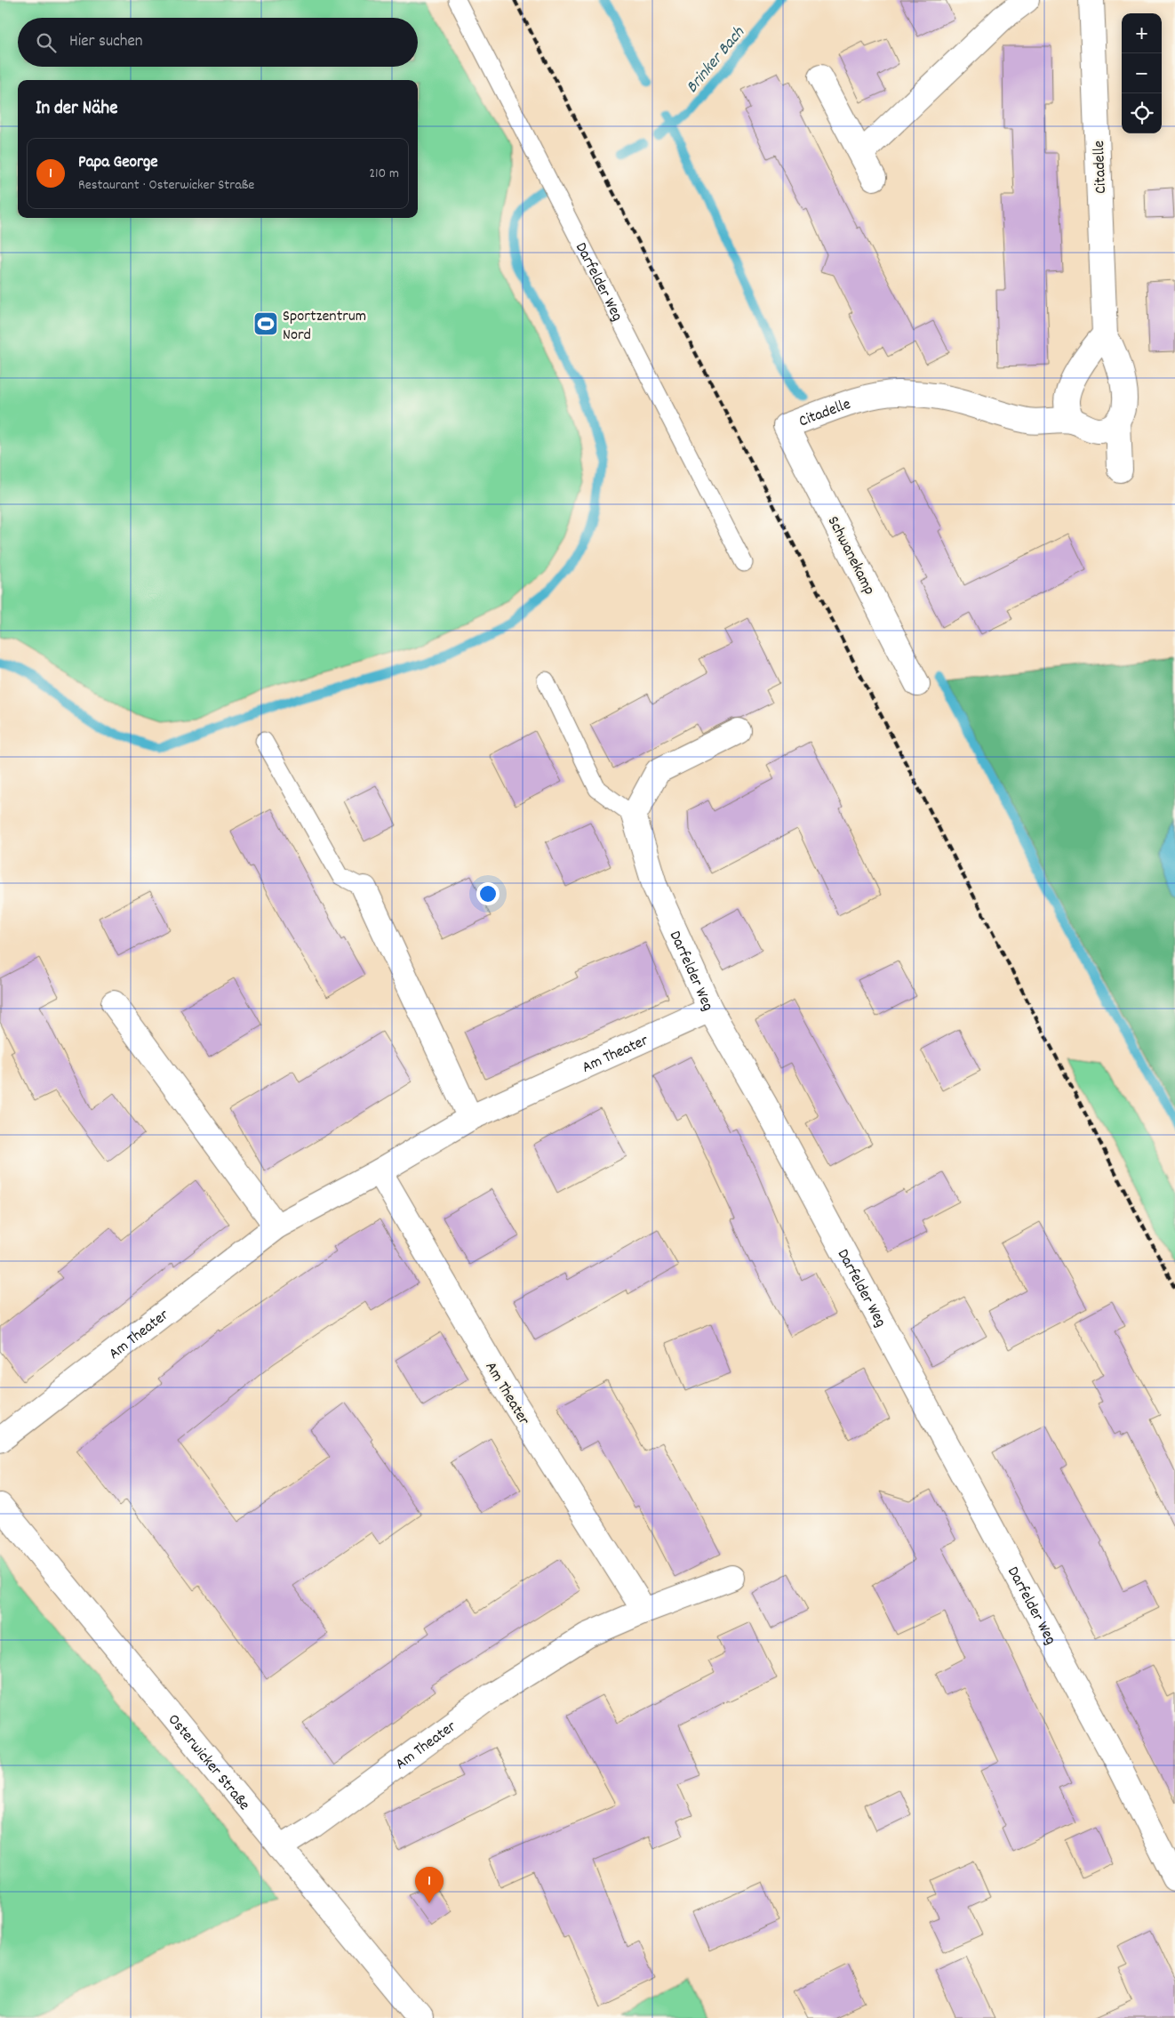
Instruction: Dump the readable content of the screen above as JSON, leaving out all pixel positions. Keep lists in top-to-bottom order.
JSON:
{
  "streets": {
    "street": [
      "Citadelle",
      "Darfelder Weg",
      "Schwanekamp",
      "Am Theater",
      "Osterwicker Straße"
    ]
  },
  "crossings": [
    ["Citadelle", "Schwanekamp"],
    ["Darfelder Weg", "Am Theater"],
    ["Am Theater", "Osterwicker Straße"]
  ],
  "water": ["Brinker Bach"],
  "places": {
    "sports": ["Sportzentrum Nord"]
  },
  "page": {
    "map_buttons": ["+", "−"],
    "search": "Hier suchen",
    "heading": "In der Nähe",
    "list": [
      {
        "mark": "1",
        "name": "Papa George",
        "note": "Restaurant · Osterwicker Straße",
        "value": "210 m"
      }
    ],
    "pins": "1"
  }
}
